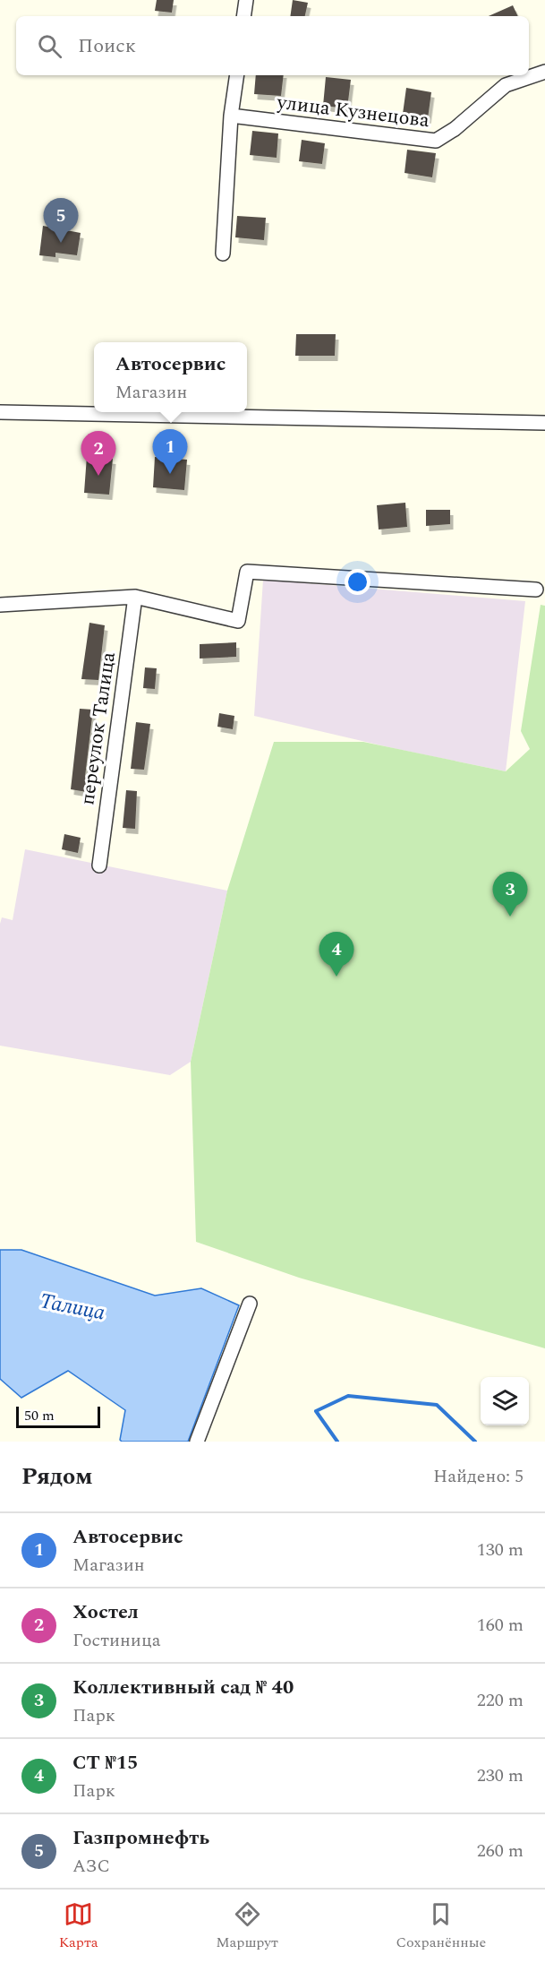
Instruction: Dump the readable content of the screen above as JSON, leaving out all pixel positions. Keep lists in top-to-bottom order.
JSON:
{
  "streets": {
    "street": ["улица Кузнецова", "переулок Талица"]
  },
  "water": ["Талица"],
  "scale_bar": "50 m",
  "page": {
    "search": "Поиск",
    "pins": [
      "5",
      "1",
      "2",
      "3",
      "4"
    ],
    "popup": ["Автосервис", "Магазин"],
    "scale": "50 m",
    "heading": ["Рядом", "Найдено: 5"],
    "list": [
      {
        "mark": "1",
        "name": "Автосервис",
        "note": "Магазин",
        "value": "130 m"
      },
      {
        "mark": "2",
        "name": "Хостел",
        "note": "Гостиница",
        "value": "160 m"
      },
      {
        "mark": "3",
        "name": "Коллективный сад № 40",
        "note": "Парк",
        "value": "220 m"
      },
      {
        "mark": "4",
        "name": "СТ №15",
        "note": "Парк",
        "value": "230 m"
      },
      {
        "mark": "5",
        "name": "Газпромнефть",
        "note": "АЗС",
        "value": "260 m"
      }
    ],
    "nav": ["Карта", "Маршрут", "Сохранённые"]
  }
}
